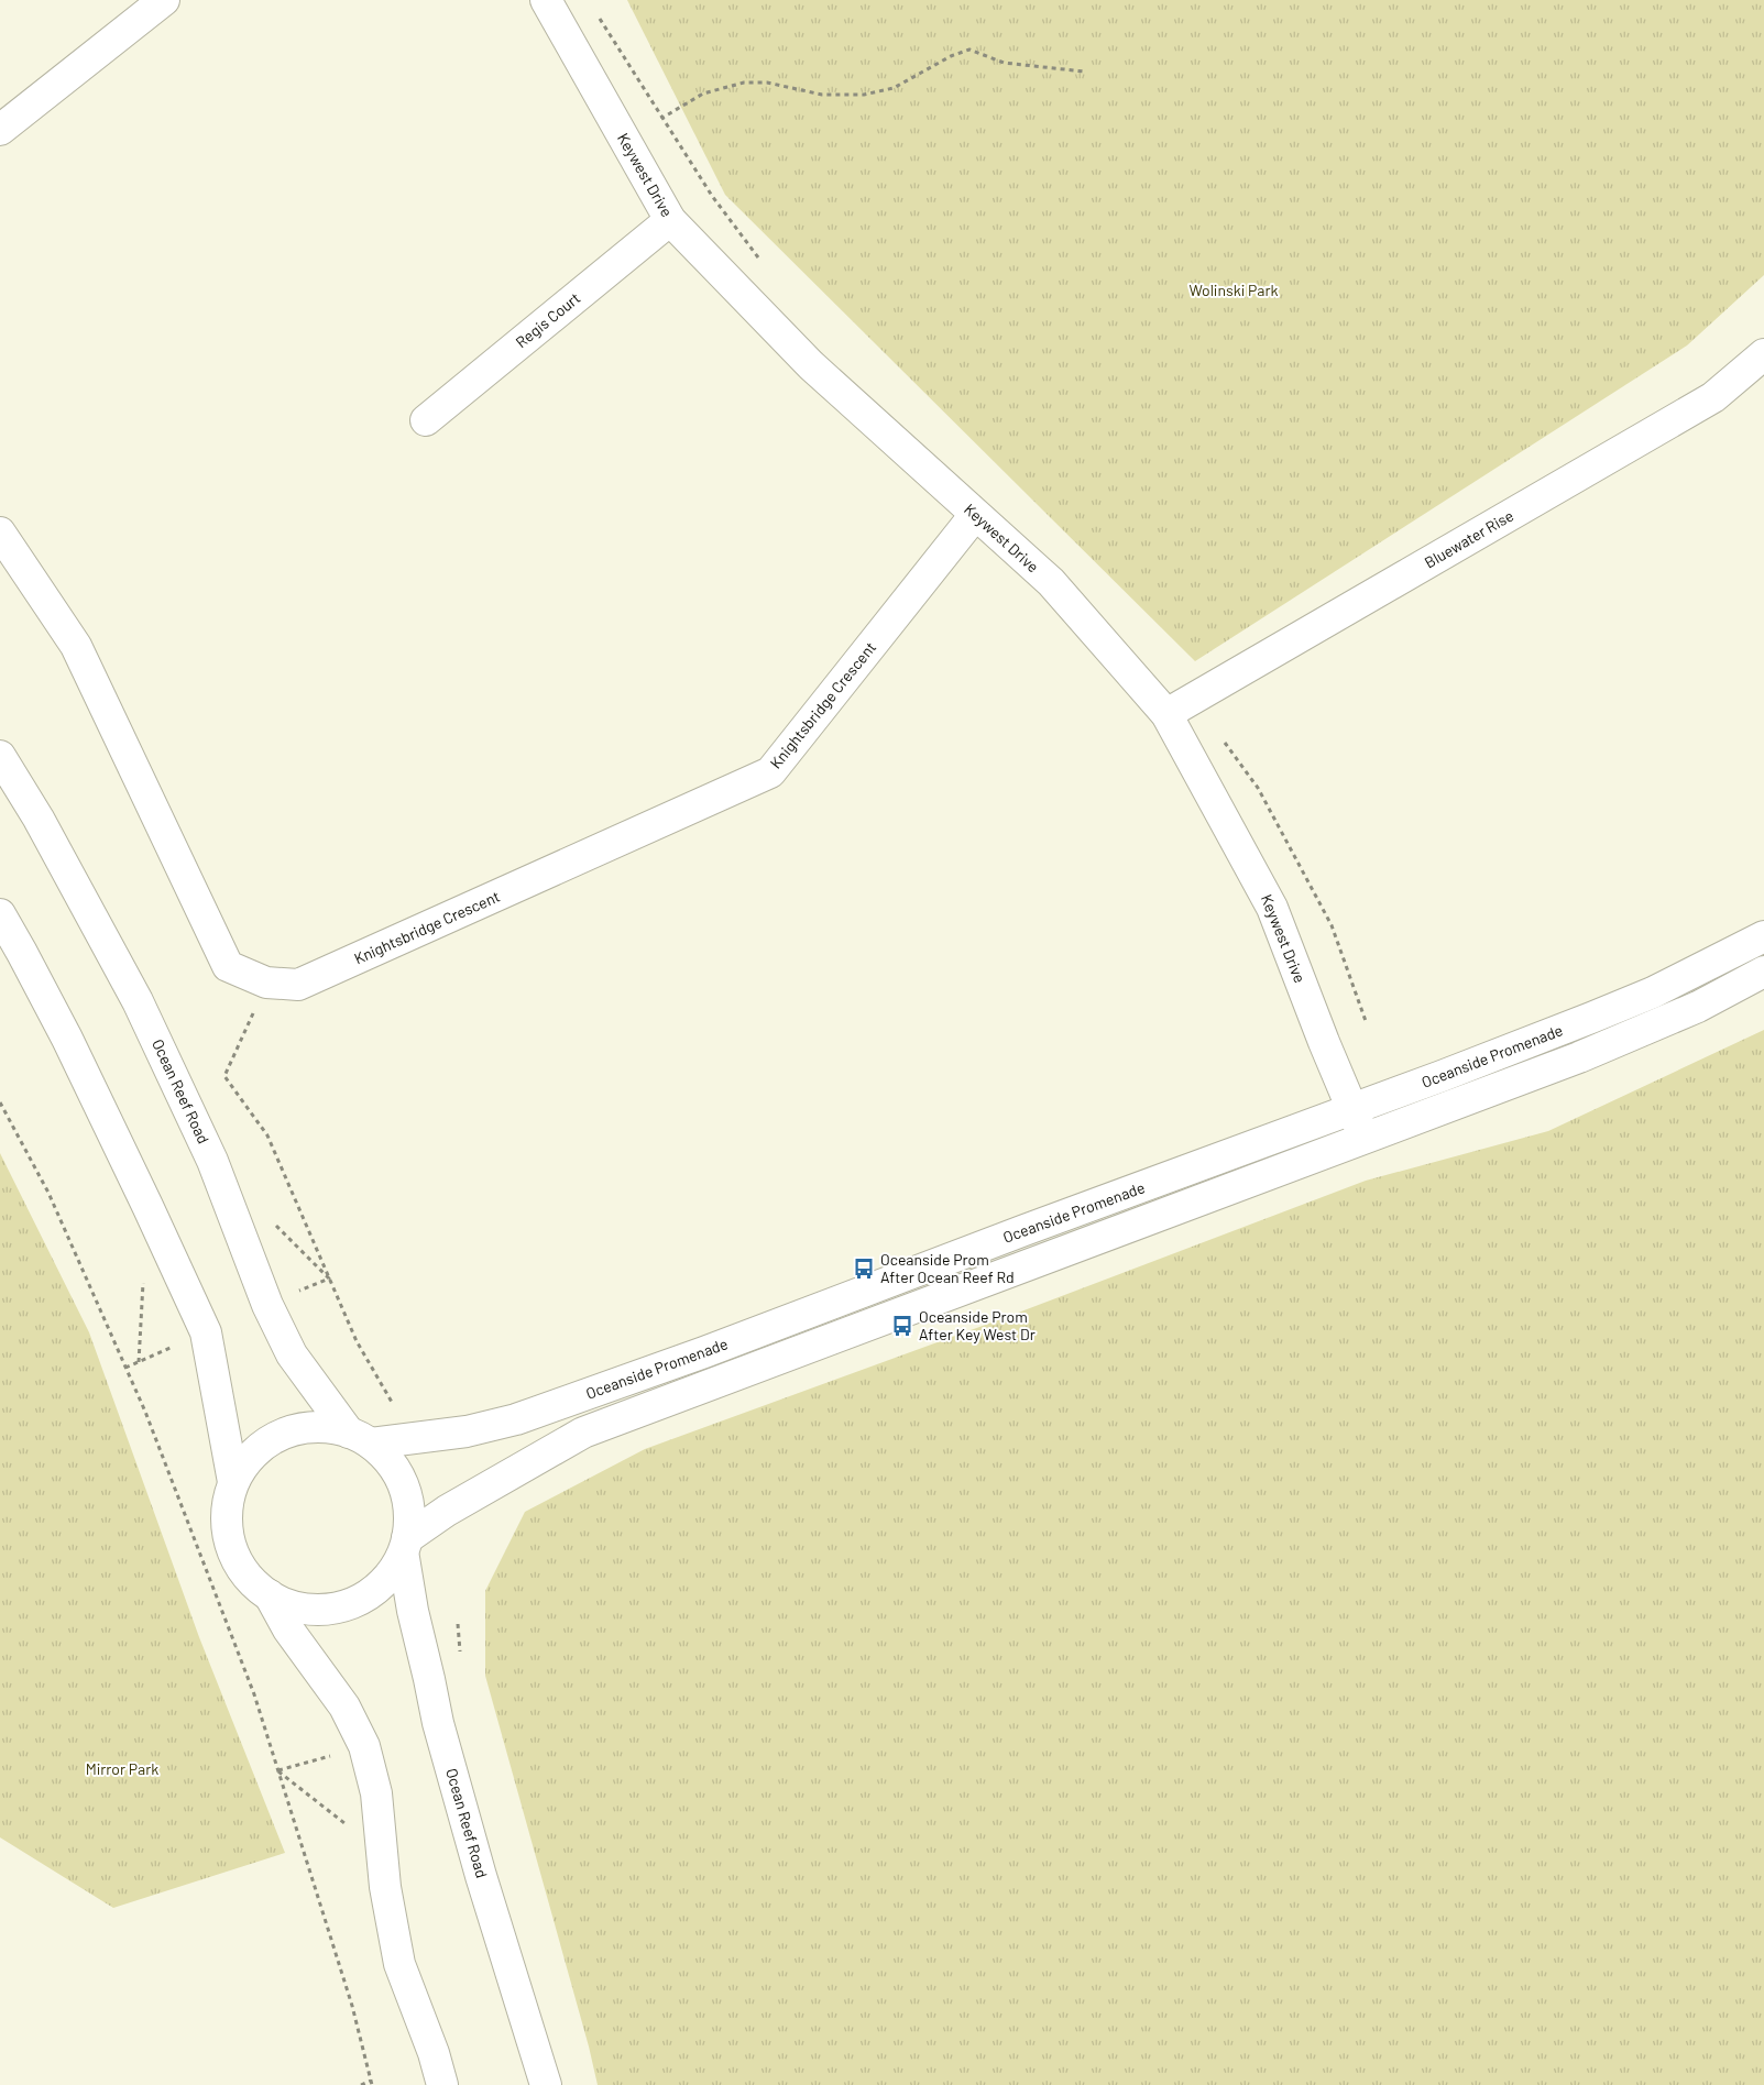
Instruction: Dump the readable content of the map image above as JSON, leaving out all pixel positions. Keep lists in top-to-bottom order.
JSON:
{
  "streets": {
    "main road": [
      "Keywest Drive",
      "Regis Court",
      "Bluewater Rise",
      "Knightsbridge Crescent",
      "Oceanside Promenade",
      "Ocean Reef Road"
    ]
  },
  "crossings": [
    ["Keywest Drive", "Regis Court"],
    ["Keywest Drive", "Bluewater Rise"],
    ["Keywest Drive", "Knightsbridge Crescent"],
    ["Keywest Drive", "Oceanside Promenade"],
    ["Oceanside Promenade", "Ocean Reef Road"]
  ],
  "parks": ["Wolinski Park", "Mirror Park"],
  "places": {
    "bus stop": ["Oceanside Prom After Ocean Reef Rd", "Oceanside Prom After Key West Dr"]
  }
}
